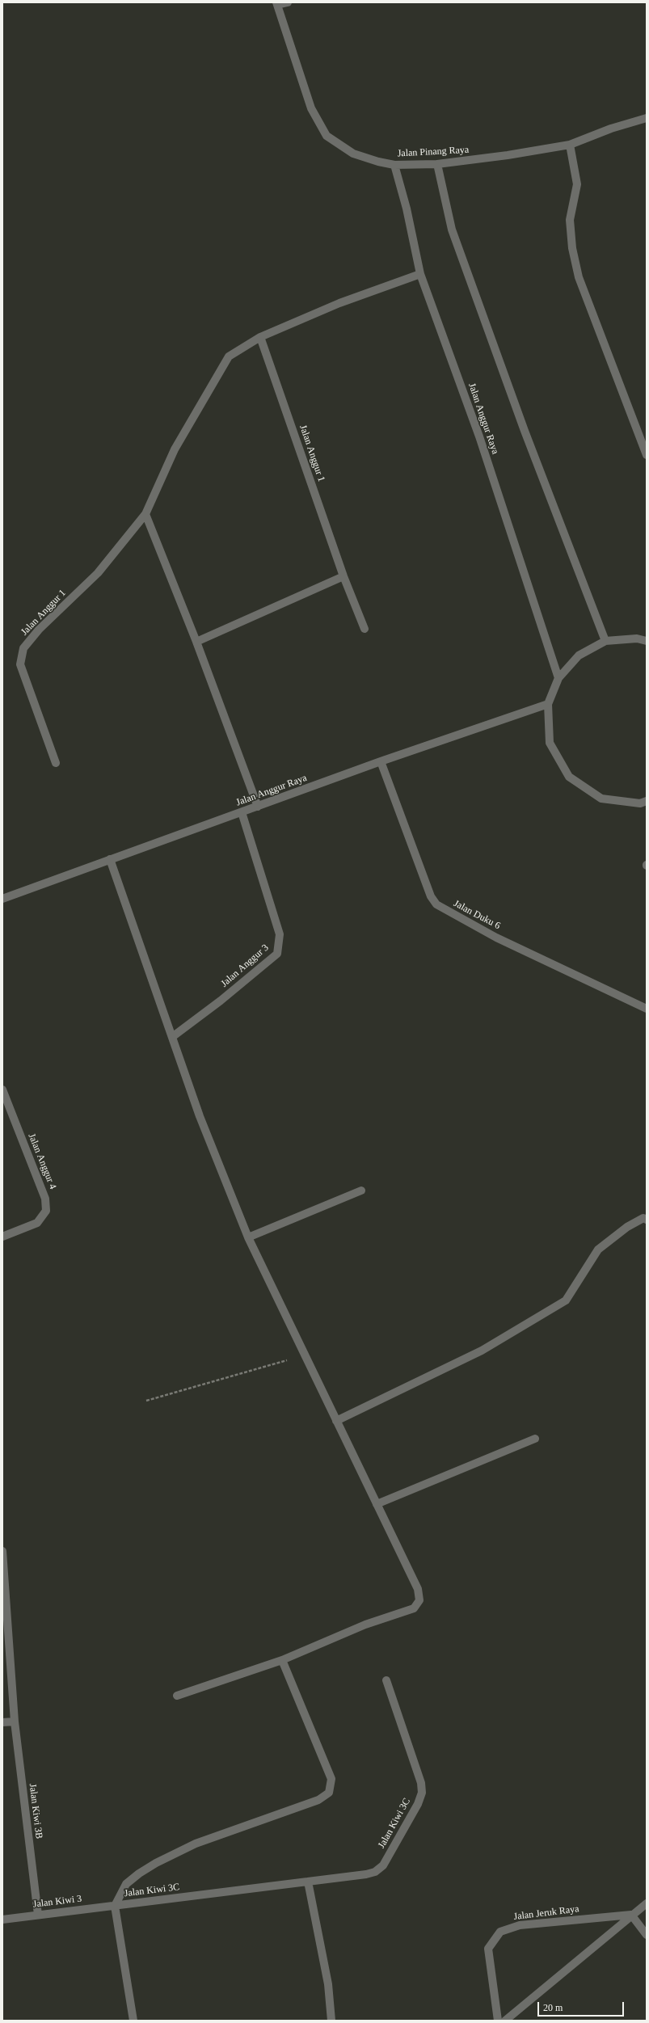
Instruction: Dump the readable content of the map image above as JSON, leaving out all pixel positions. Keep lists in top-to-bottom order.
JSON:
{
  "streets": {
    "street": [
      "Jalan Pinang Raya",
      "Jalan Anggur Raya",
      "Jalan Anggur 1",
      "Jalan Duku 6",
      "Jalan Anggur 3",
      "Jalan Anggur 4",
      "Jalan Kiwi 3B",
      "Jalan Kiwi 3C",
      "Jalan Kiwi 3",
      "Jalan Jeruk Raya"
    ]
  },
  "crossings": [
    ["Jalan Pinang Raya", "Jalan Anggur Raya"],
    ["Jalan Anggur Raya", "Jalan Anggur 1"],
    ["Jalan Anggur Raya", "Jalan Duku 6"],
    ["Jalan Anggur Raya", "Jalan Anggur 3"],
    ["Jalan Kiwi 3B", "Jalan Kiwi 3"],
    ["Jalan Kiwi 3C", "Jalan Kiwi 3"]
  ],
  "scale_bar": "20 m"
}
